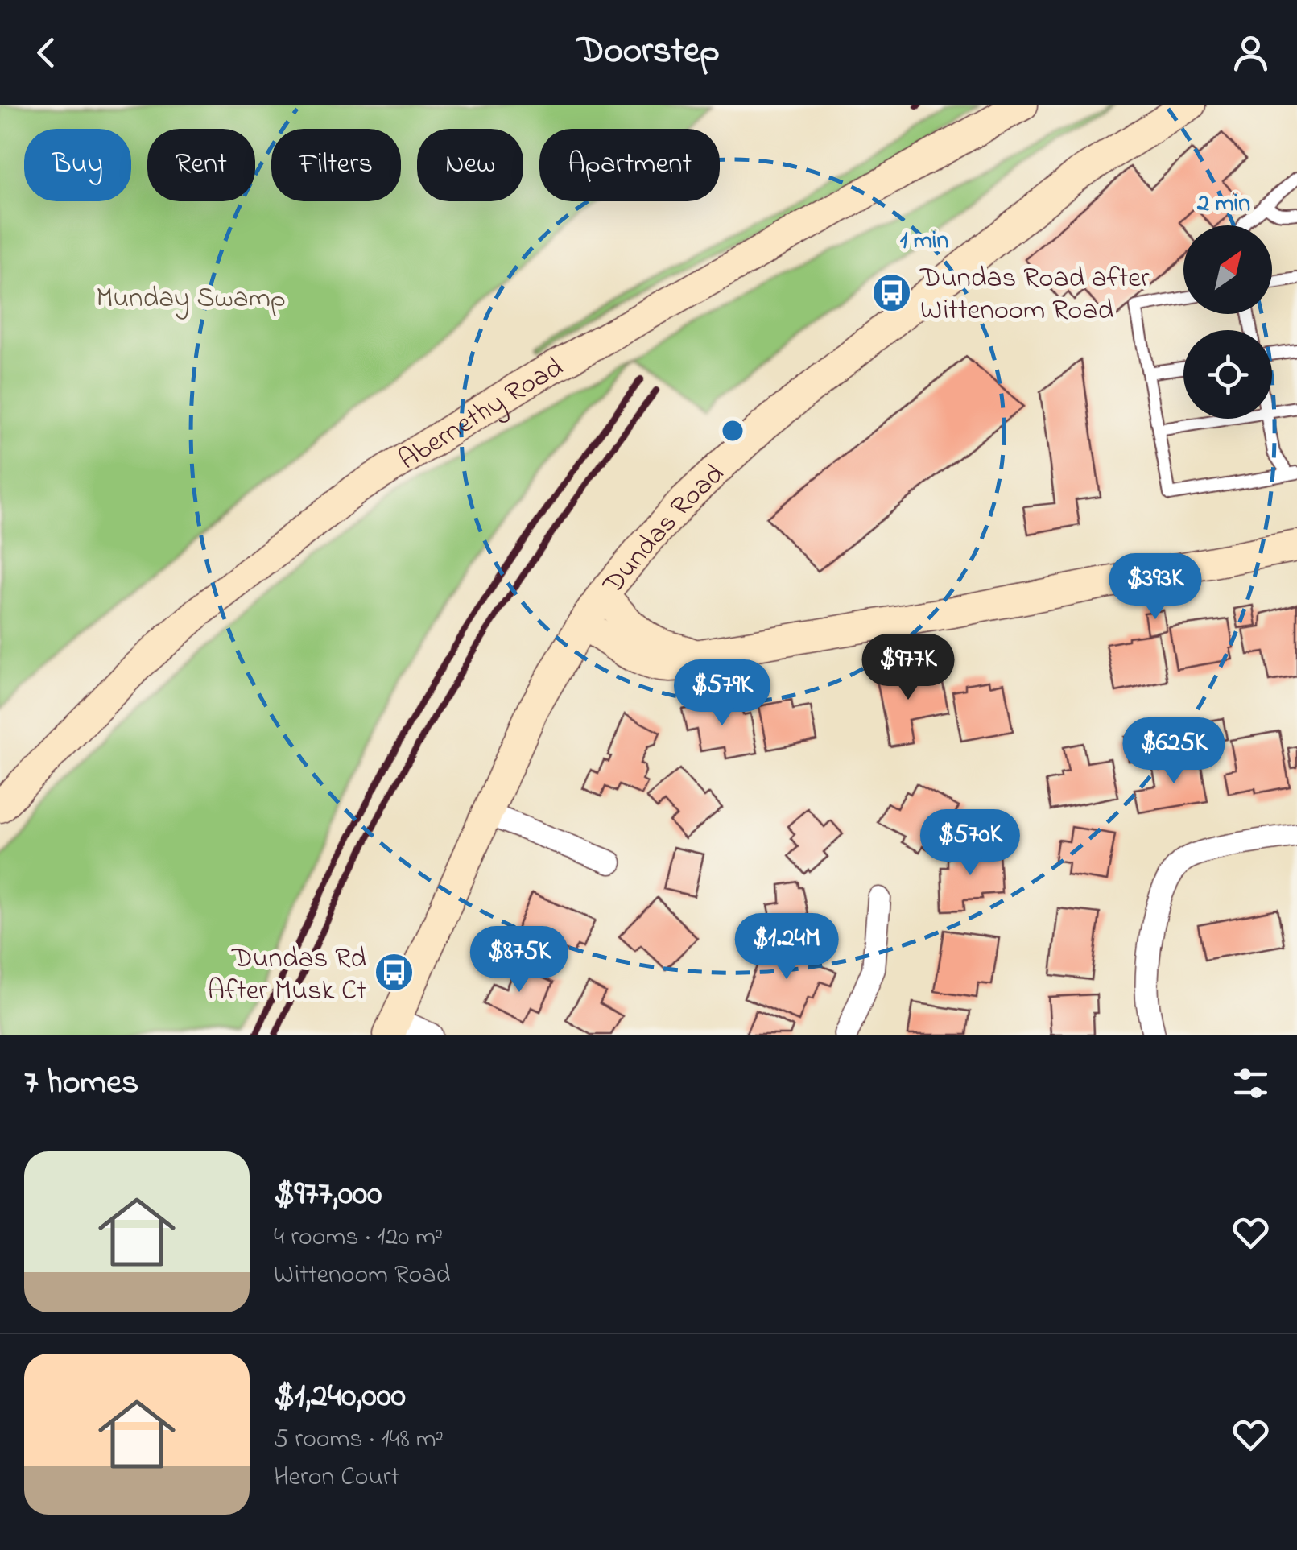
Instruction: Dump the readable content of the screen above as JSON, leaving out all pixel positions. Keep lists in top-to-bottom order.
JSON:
{
  "streets": {
    "main road": ["Abernethy Road", "Dundas Road"]
  },
  "parks": ["Munday Swamp"],
  "places": {
    "bus stop": ["Dundas Road after Wittenoom Road", "Dundas Rd After Musk Ct"]
  },
  "north": "top right",
  "page": {
    "header": "Doorstep",
    "chip": [
      "Buy",
      "Rent",
      "Filters",
      "New",
      "Apartment"
    ],
    "price": [
      "$393K",
      "$977K",
      "$579K",
      "$625K",
      "$570K",
      "$1.24M",
      "$875K"
    ],
    "heading": "7 homes",
    "list": [
      {
        "name": "$977,000",
        "note": "4 rooms · 120 m² · Wittenoom Road"
      },
      {
        "name": "$1,240,000",
        "note": "5 rooms · 148 m² · Heron Court"
      }
    ]
  },
  "rings": ["2 min", "1 min"]
}
